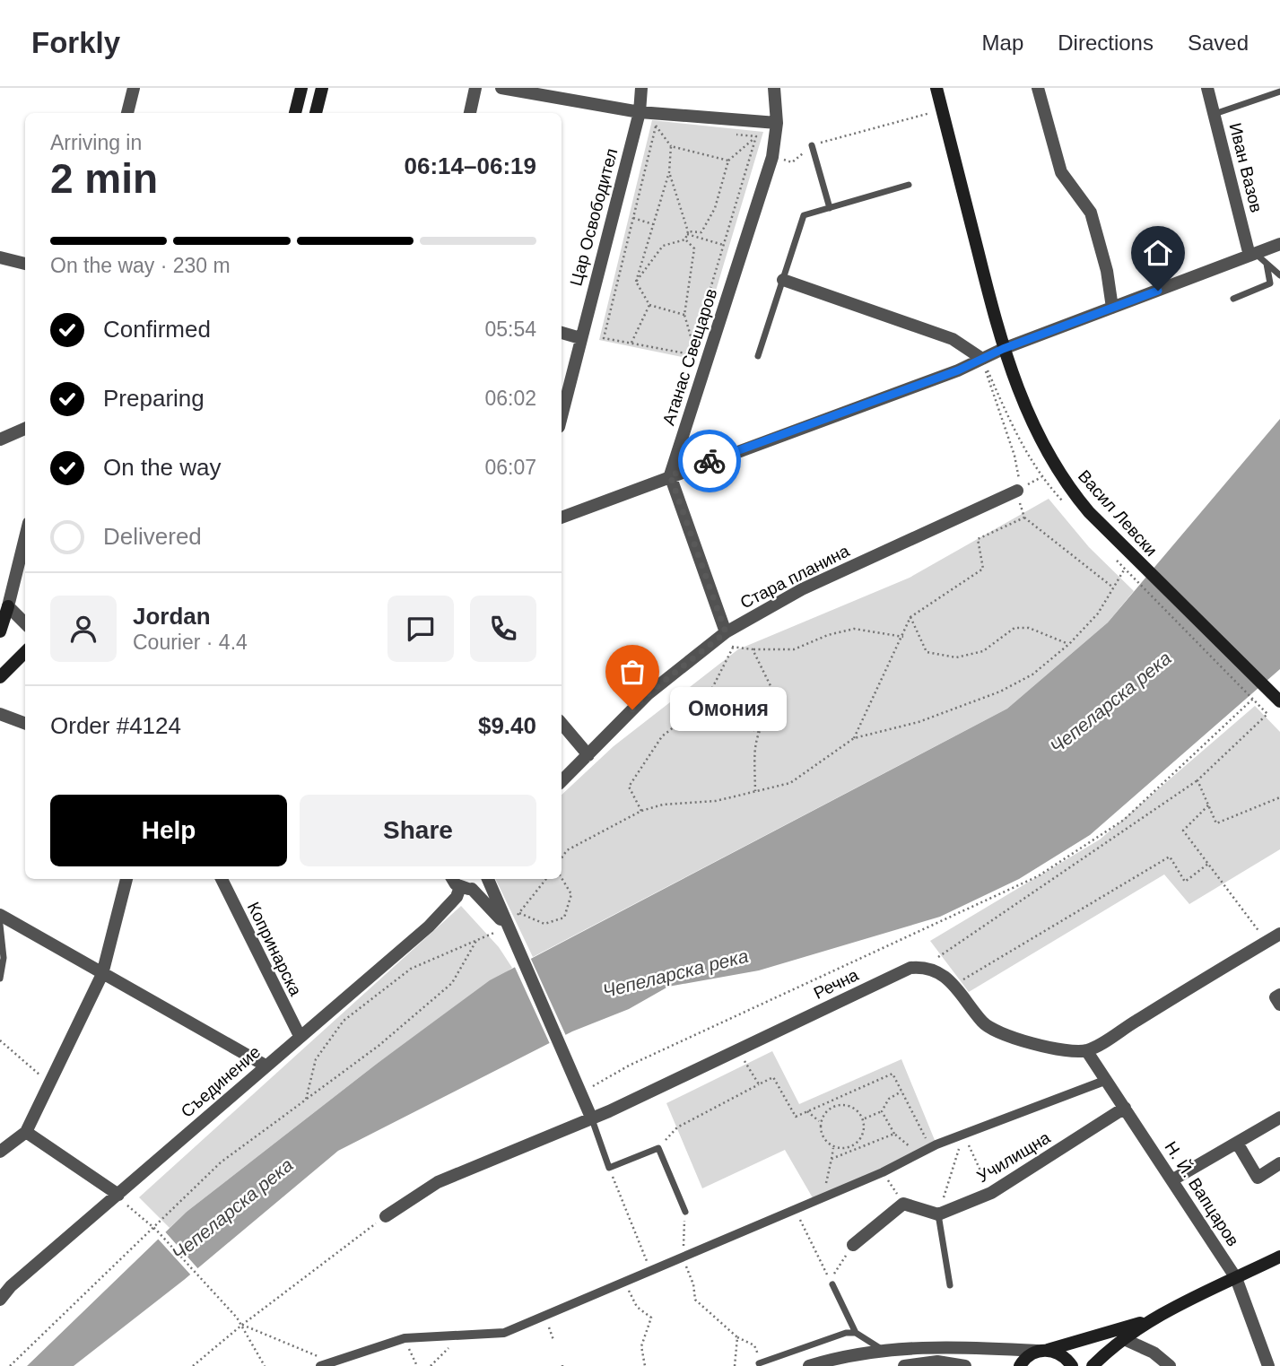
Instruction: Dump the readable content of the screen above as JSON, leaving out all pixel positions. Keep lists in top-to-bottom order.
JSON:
{
  "streets": {
    "main road": ["Васил Левски"],
    "street": [
      "Иван Вазов",
      "Цар Освободител",
      "Атанас Свещаров",
      "Стара планина",
      "Копринарска",
      "Речна",
      "Съединение",
      "Училищна",
      "Н. Й. Вапцаров"
    ]
  },
  "crossings": [
    ["Копринарска", "Съединение"],
    ["Училищна", "Н. Й. Вапцаров"]
  ],
  "water": ["Чепеларска река"],
  "places": ["Омония"],
  "page": {
    "header": "Forkly",
    "nav": ["Map", "Directions", "Saved"],
    "heading": ["2 min", "Arriving in", "06:14–06:19"],
    "panel": [
      "Jordan",
      "Courier · 4.4",
      "Order #4124",
      "$9.40"
    ],
    "bar": "On the way · 230 m",
    "list": [
      ["Confirmed", "05:54"],
      ["Preparing", "06:02"],
      ["On the way", "06:07"],
      "Delivered"
    ],
    "bubble": "Омония",
    "buttons": ["Help", "Share"]
  }
}
